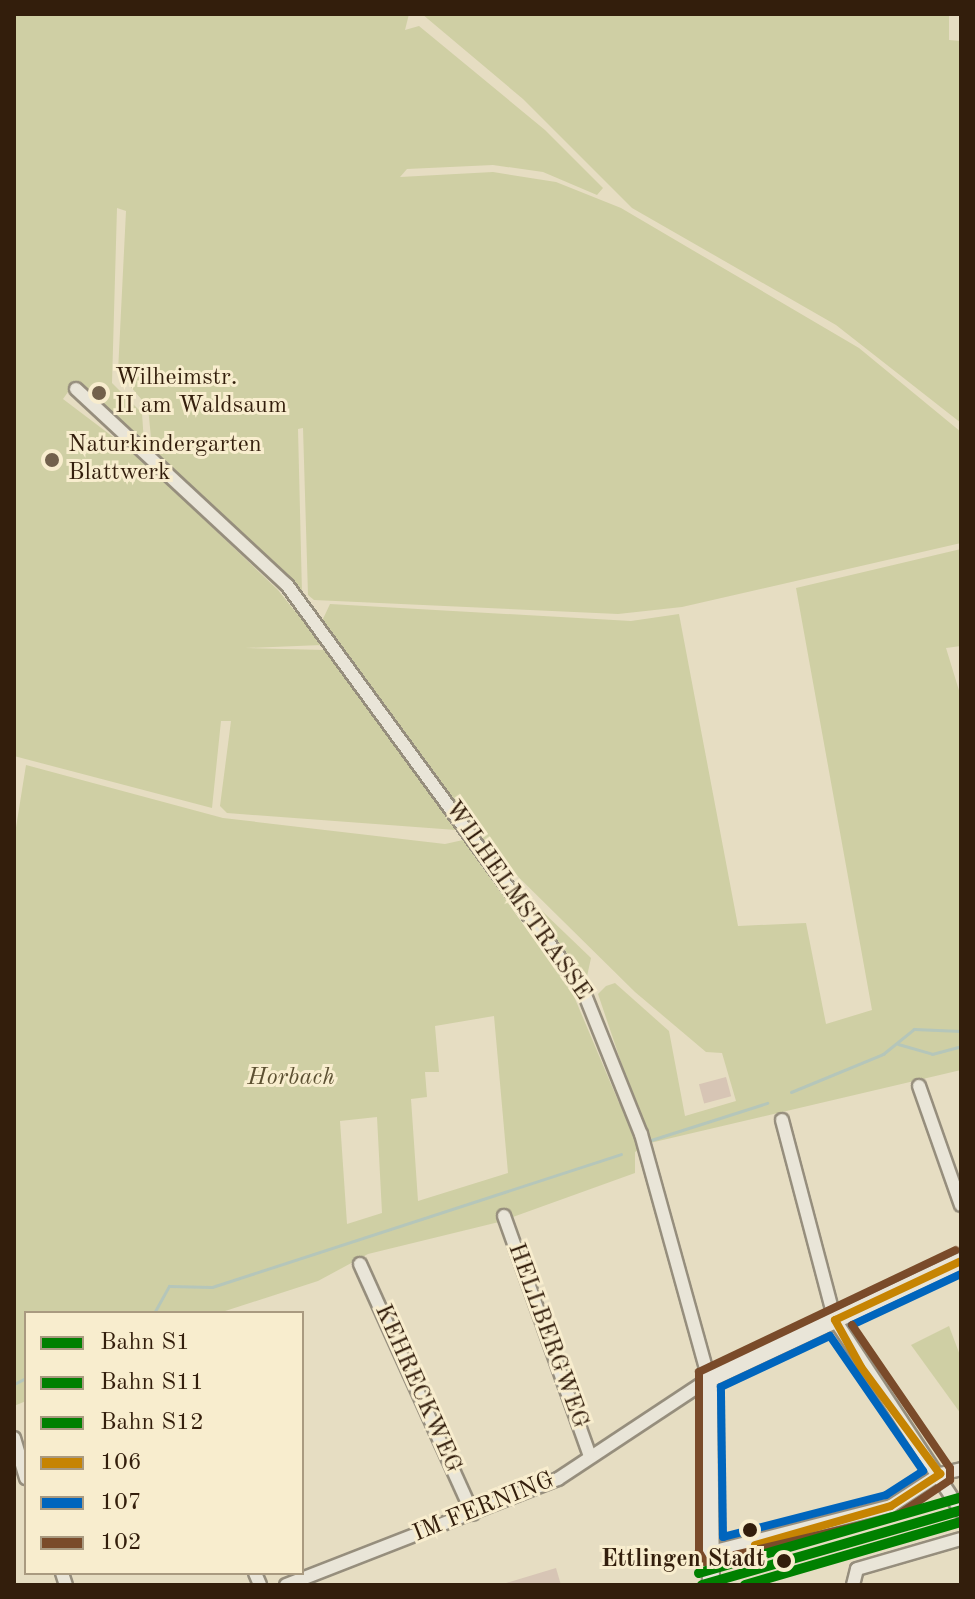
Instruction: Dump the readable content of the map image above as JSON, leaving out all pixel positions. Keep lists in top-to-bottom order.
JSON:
{
  "streets": {
    "street": [
      "WILHELMSTRASSE",
      "HELLBERGWEG",
      "KEHRECKWEG",
      "IM FERNING"
    ]
  },
  "crossings": [
    ["WILHELMSTRASSE", "IM FERNING"],
    ["HELLBERGWEG", "IM FERNING"],
    ["KEHRECKWEG", "IM FERNING"]
  ],
  "parks": ["Horbach"],
  "places": ["Wilheimstr. II am Waldsaum", "Naturkindergarten Blattwerk", "Ettlingen Stadt"],
  "lines": [
    "transit line 102",
    "transit line 106",
    "transit line 107",
    "rail line S12",
    "rail line S1",
    "rail line S11"
  ],
  "legend": [
    "Bahn S1",
    "Bahn S11",
    "Bahn S12",
    "106",
    "107",
    "102"
  ]
}
